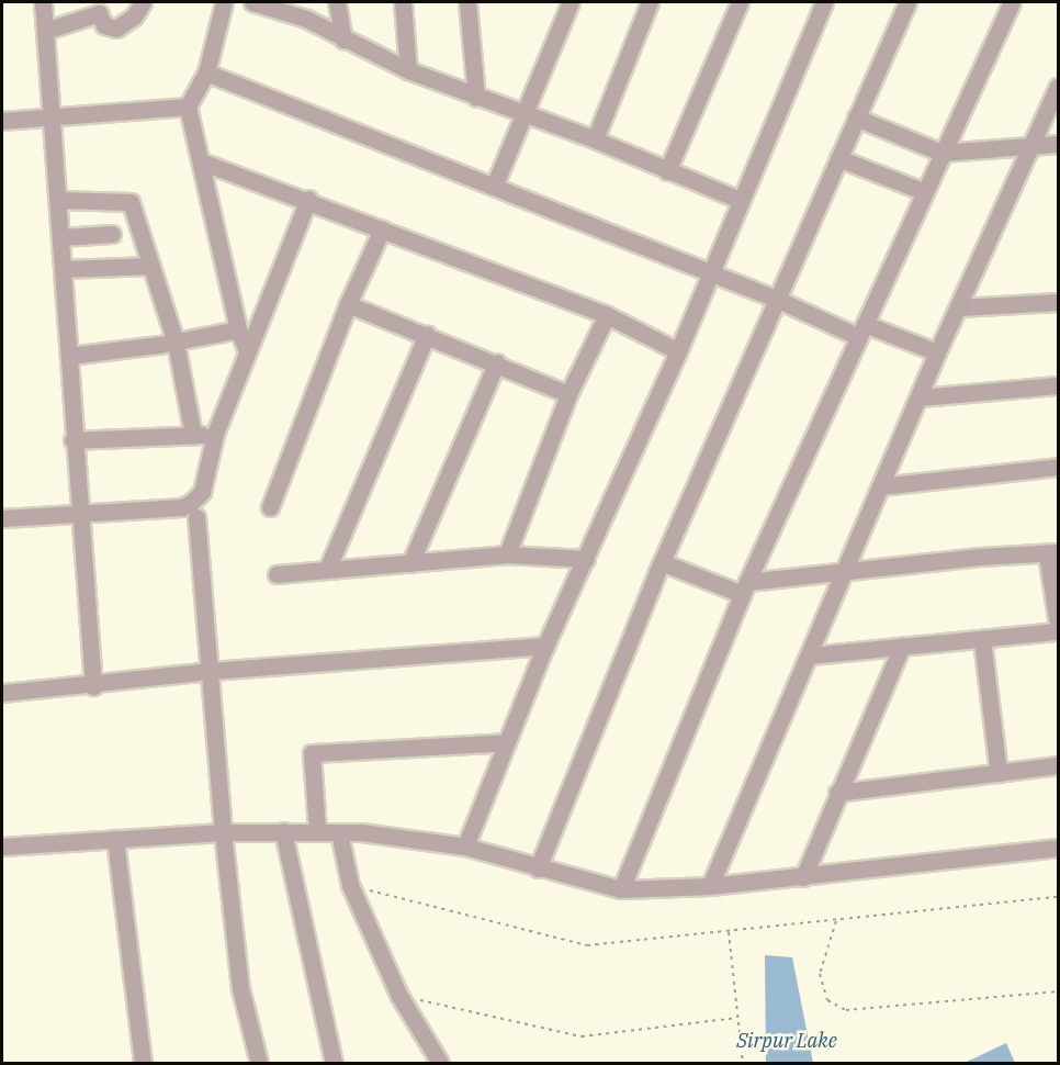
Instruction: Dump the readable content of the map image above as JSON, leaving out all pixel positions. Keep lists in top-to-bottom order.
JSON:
{
  "water": ["Sirpur Lake"]
}
